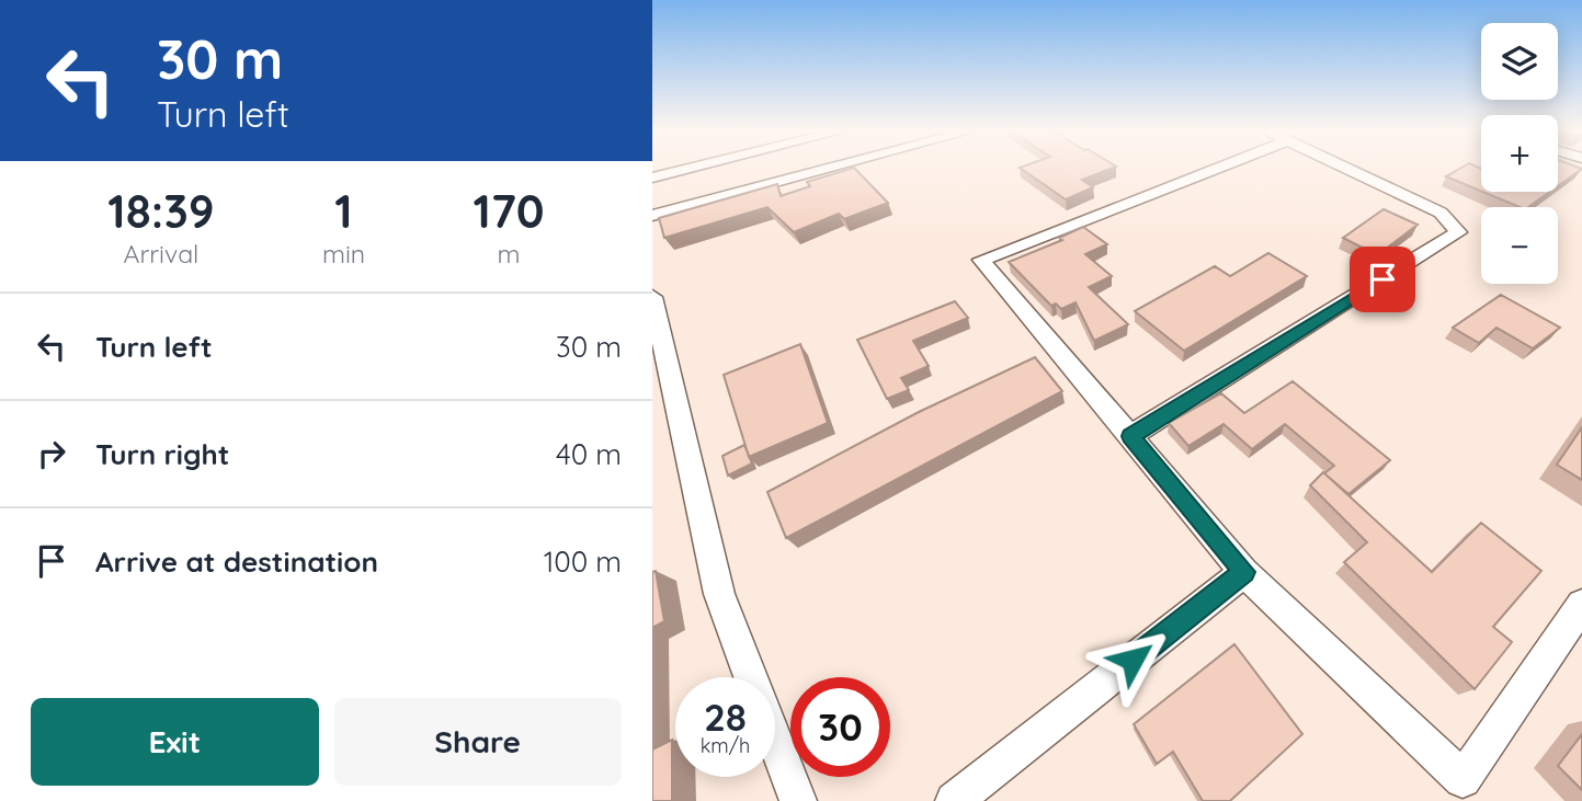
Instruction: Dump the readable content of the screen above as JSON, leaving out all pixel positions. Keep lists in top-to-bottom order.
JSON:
{
  "page": {
    "turn": ["30 m", "Turn left"],
    "map_buttons": ["+", "−"],
    "eta": [
      "18:39",
      "Arrival",
      "1",
      "min",
      "170",
      "m"
    ],
    "list": [
      {
        "name": "Turn left",
        "value": "30 m"
      },
      {
        "name": "Turn right",
        "value": "40 m"
      },
      {
        "name": "Arrive at destination",
        "value": "100 m"
      }
    ],
    "speed": "28 km/h",
    "limit": "30",
    "buttons": ["Exit", "Share"]
  }
}
